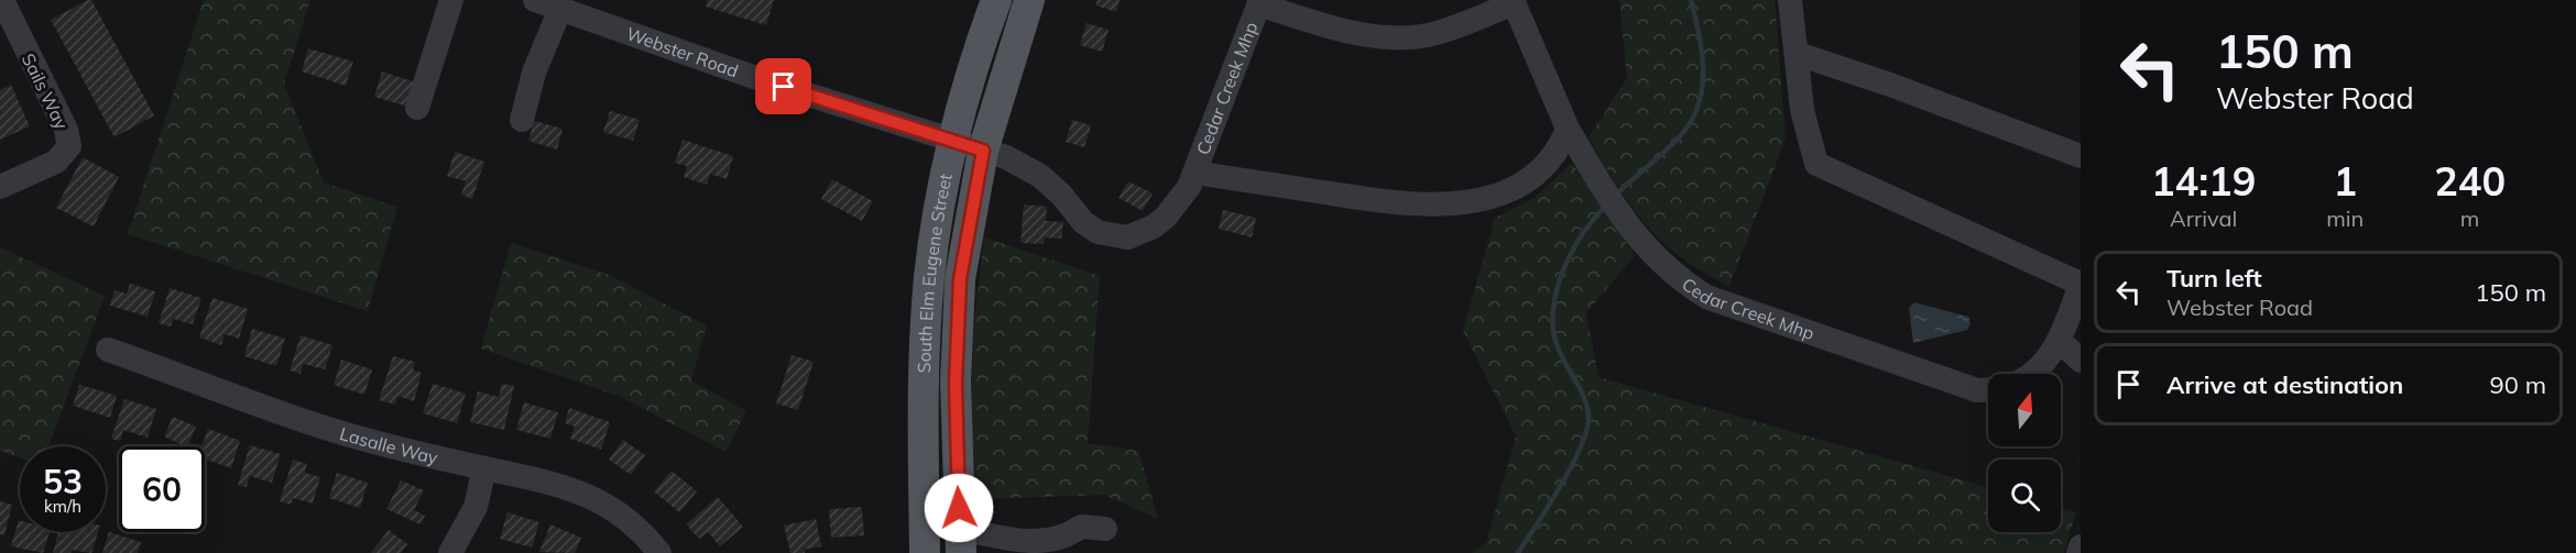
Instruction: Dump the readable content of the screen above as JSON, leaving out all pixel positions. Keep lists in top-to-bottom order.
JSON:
{
  "streets": {
    "main road": ["South Elm Eugene Street"],
    "street": [
      "Webster Road",
      "Cedar Creek Mhp",
      "Sails Way",
      "Lasalle Way"
    ]
  },
  "crossings": [
    ["Webster Road", "Cedar Creek Mhp"],
    ["Webster Road", "South Elm Eugene Street"],
    ["Cedar Creek Mhp", "South Elm Eugene Street"]
  ],
  "north": "top",
  "page": {
    "turn": ["150 m", "Webster Road"],
    "eta": [
      "14:19",
      "Arrival",
      "1",
      "min",
      "240",
      "m"
    ],
    "list": [
      {
        "name": "Turn left",
        "note": "Webster Road",
        "value": "150 m"
      },
      {
        "name": "Arrive at destination",
        "value": "90 m"
      }
    ],
    "speed": "53 km/h",
    "limit": "60"
  }
}
